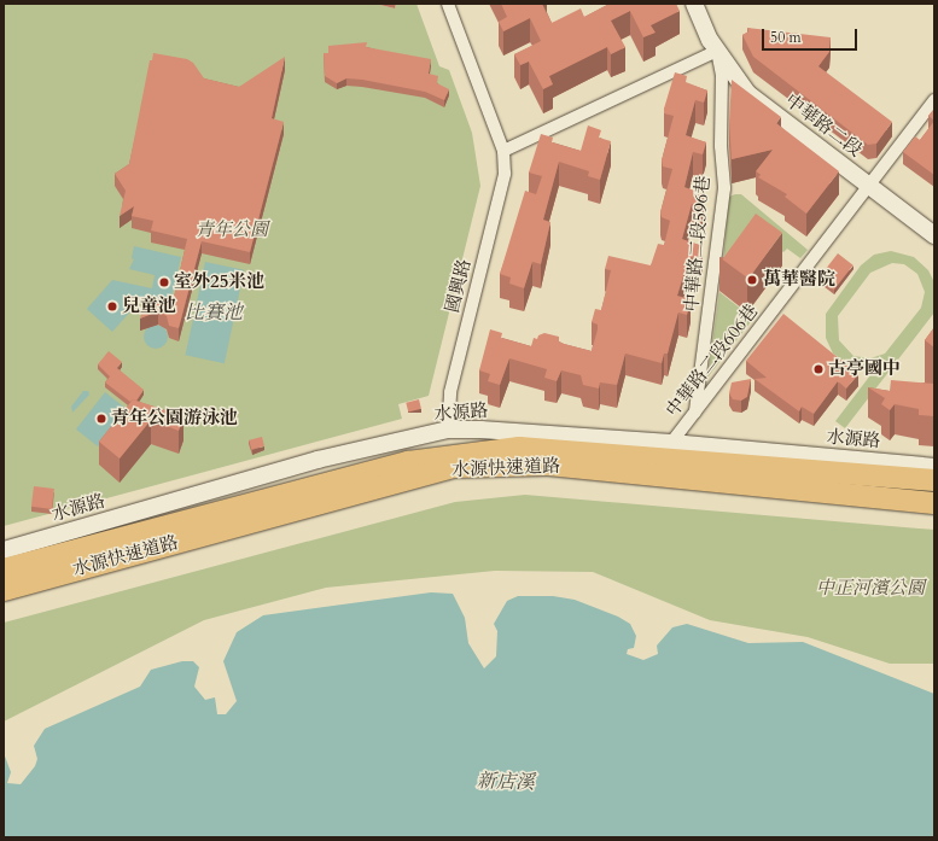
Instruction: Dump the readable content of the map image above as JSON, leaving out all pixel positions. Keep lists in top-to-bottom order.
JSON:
{
  "streets": {
    "highway": ["水源快速道路"],
    "street": [
      "中華路二段",
      "中華路二段596巷",
      "國興路",
      "中華路二段606巷",
      "水源路"
    ]
  },
  "crossings": [
    ["中華路二段", "中華路二段596巷"],
    ["中華路二段", "中華路二段606巷"],
    ["中華路二段596巷", "中華路二段606巷"],
    ["國興路", "水源路"],
    ["中華路二段606巷", "水源路"]
  ],
  "water": ["比賽池", "新店溪"],
  "parks": ["青年公園", "中正河濱公園"],
  "places": [
    "萬華醫院",
    "室外25米池",
    "兒童池",
    "古亭國中",
    "青年公園游泳池"
  ],
  "scale_bar": "50 m"
}
